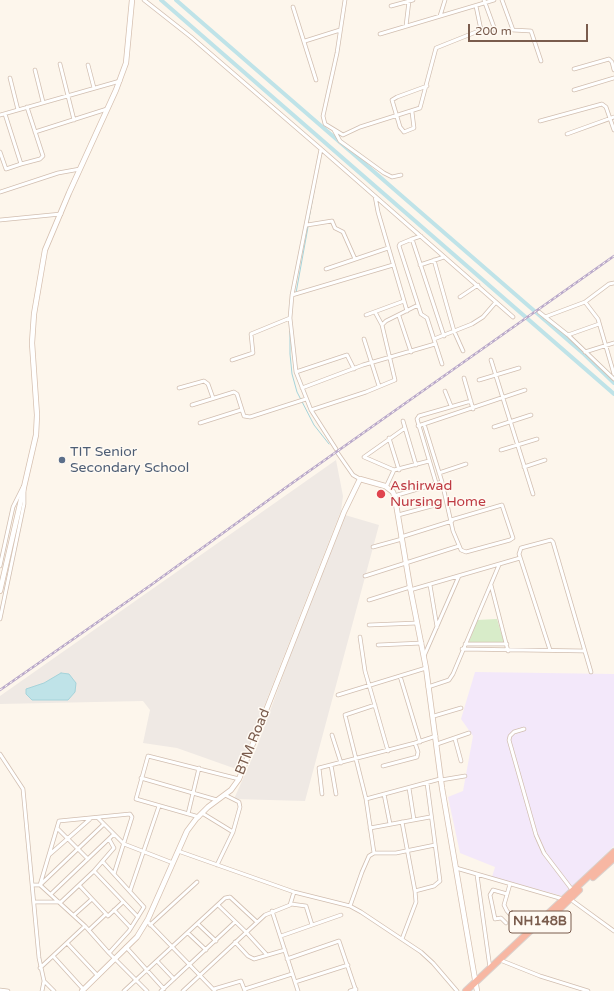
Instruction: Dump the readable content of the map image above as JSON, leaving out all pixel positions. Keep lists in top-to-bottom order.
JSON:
{
  "streets": {
    "highway": ["NH148B"],
    "street": ["BTM Road"]
  },
  "places": ["TIT Senior Secondary School", "Ashirwad Nursing Home"],
  "scale_bar": "200 m"
}
